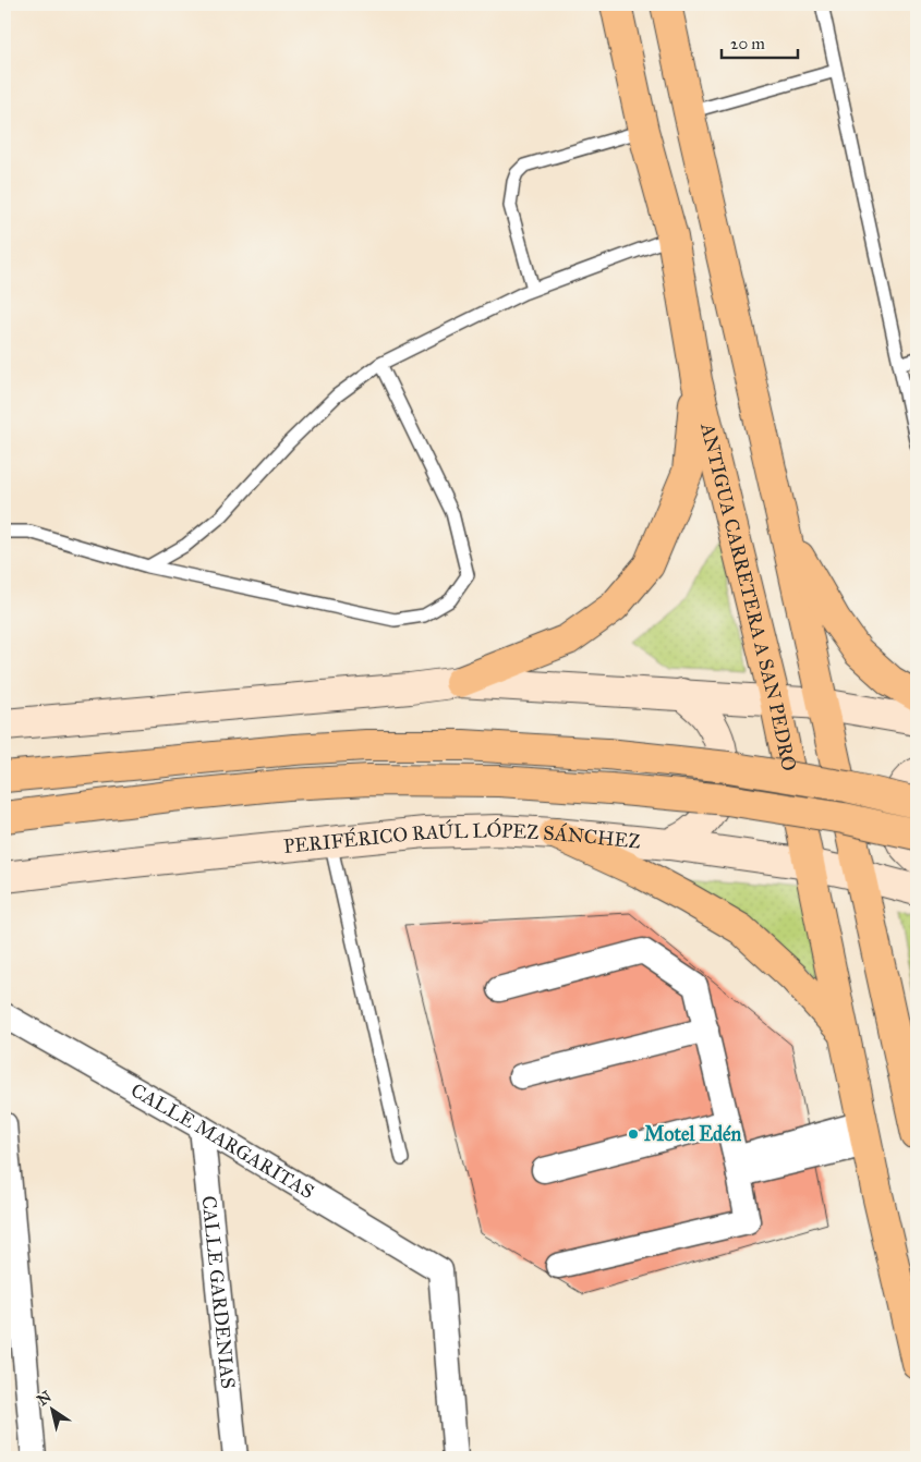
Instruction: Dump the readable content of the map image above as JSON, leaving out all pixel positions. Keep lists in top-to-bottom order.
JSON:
{
  "streets": {
    "main road": ["ANTIGUA CARRETERA A SAN PEDRO", "PERIFÉRICO RAÚL LÓPEZ SÁNCHEZ"],
    "street": ["CALLE MARGARITAS", "CALLE GARDENIAS"]
  },
  "crossings": [
    ["ANTIGUA CARRETERA A SAN PEDRO", "PERIFÉRICO RAÚL LÓPEZ SÁNCHEZ"],
    ["CALLE MARGARITAS", "CALLE GARDENIAS"]
  ],
  "places": ["Motel Edén"],
  "scale_bar": "20 m",
  "north": "top left"
}
